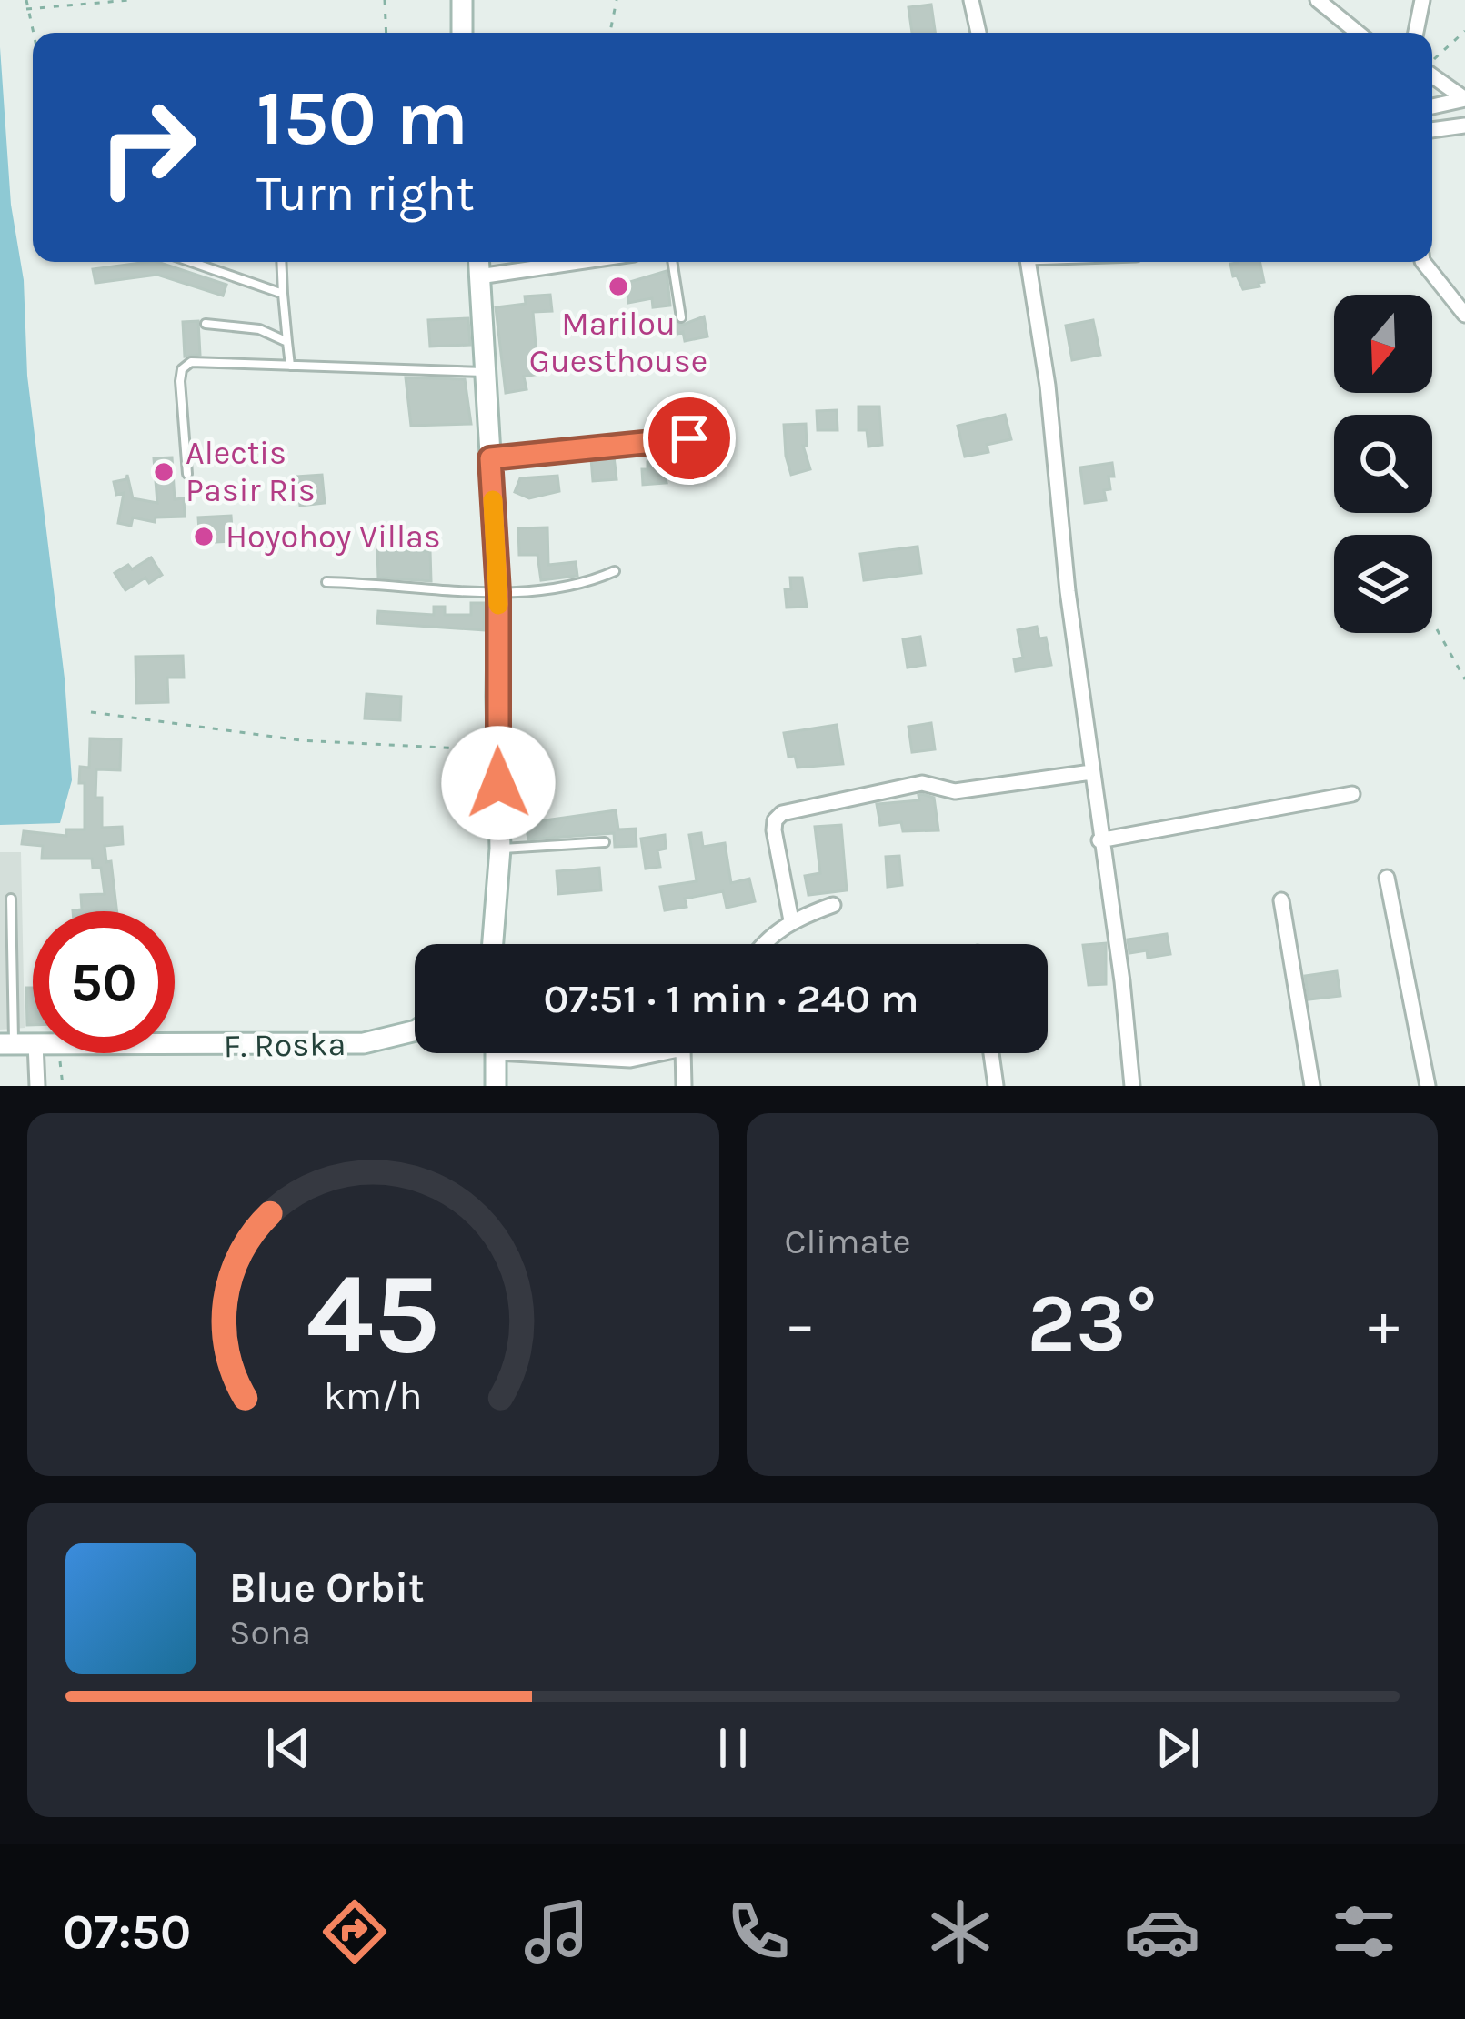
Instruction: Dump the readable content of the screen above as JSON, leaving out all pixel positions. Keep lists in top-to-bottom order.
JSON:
{
  "streets": {
    "main road": ["F. Roska"]
  },
  "places": ["Marilou Guesthouse", "Alectis Pasir Ris", "Hoyohoy Villas"],
  "north": "bottom",
  "page": {
    "turn": ["150 m", "Turn right"],
    "limit": "50",
    "trip": "07:51 · 1 min · 240 m",
    "tile": "Climate",
    "heat": ["−", "23°", "+"],
    "song": ["Blue Orbit", "Sona"],
    "tabs": "07:50",
    "gauge": ["45", "km/h"]
  }
}
